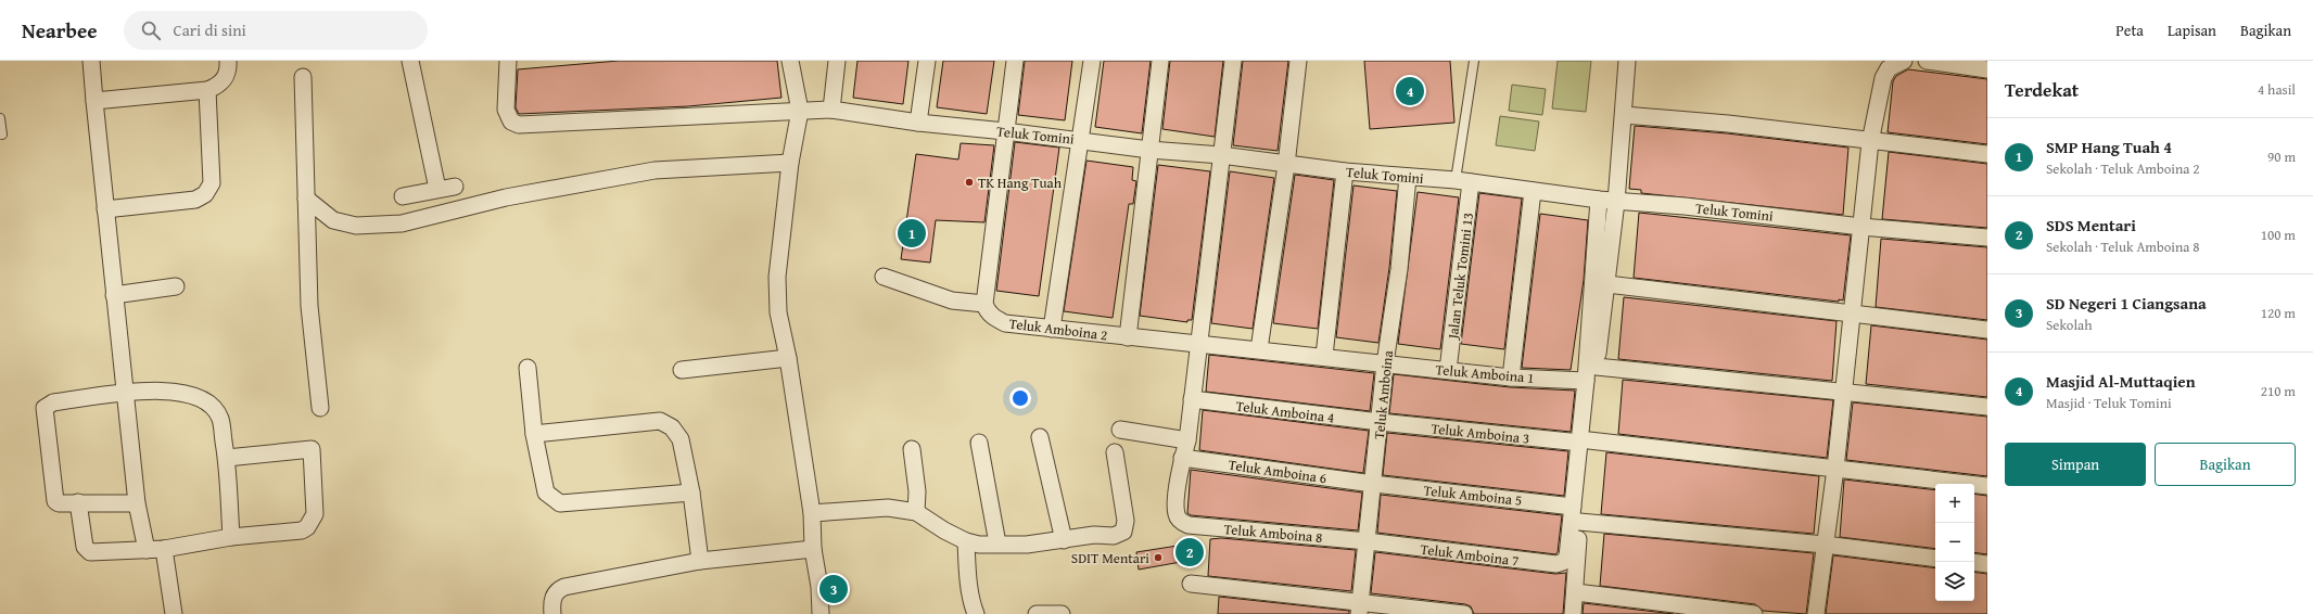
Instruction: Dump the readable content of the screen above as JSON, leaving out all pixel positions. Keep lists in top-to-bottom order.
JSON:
{
  "streets": {
    "street": [
      "Teluk Tomini",
      "Jalan Teluk Tomini 13",
      "Teluk Amboina 2",
      "Teluk Amboina 1",
      "Teluk Amboina",
      "Teluk Amboina 4",
      "Teluk Amboina 3",
      "Teluk Amboina 6",
      "Teluk Amboina 5",
      "Teluk Amboina 8",
      "Teluk Amboina 7"
    ]
  },
  "crossings": [
    ["Teluk Tomini", "Jalan Teluk Tomini 13"],
    ["Teluk Tomini", "Teluk Amboina"],
    ["Jalan Teluk Tomini 13", "Teluk Amboina 1"],
    ["Teluk Amboina 2", "Teluk Amboina 1"],
    ["Teluk Amboina 2", "Teluk Amboina"],
    ["Teluk Amboina 1", "Teluk Amboina"],
    ["Teluk Amboina", "Teluk Amboina 4"],
    ["Teluk Amboina", "Teluk Amboina 3"],
    ["Teluk Amboina", "Teluk Amboina 6"],
    ["Teluk Amboina", "Teluk Amboina 5"],
    ["Teluk Amboina", "Teluk Amboina 8"],
    ["Teluk Amboina", "Teluk Amboina 7"],
    ["Teluk Amboina 4", "Teluk Amboina 3"],
    ["Teluk Amboina 6", "Teluk Amboina 5"],
    ["Teluk Amboina 6", "Teluk Amboina 8"],
    ["Teluk Amboina 5", "Teluk Amboina 7"],
    ["Teluk Amboina 8", "Teluk Amboina 7"]
  ],
  "places": ["TK Hang Tuah", "SDIT Mentari"],
  "page": {
    "header": "Nearbee",
    "search": "Cari di sini",
    "nav": ["Peta", "Lapisan", "Bagikan"],
    "heading": ["Terdekat", "4 hasil"],
    "pins": [
      "4",
      "1",
      "2",
      "3"
    ],
    "list": [
      {
        "mark": "1",
        "name": "SMP Hang Tuah 4",
        "note": "Sekolah · Teluk Amboina 2",
        "value": "90 m"
      },
      {
        "mark": "2",
        "name": "SDS Mentari",
        "note": "Sekolah · Teluk Amboina 8",
        "value": "100 m"
      },
      {
        "mark": "3",
        "name": "SD Negeri 1 Ciangsana",
        "note": "Sekolah",
        "value": "120 m"
      },
      {
        "mark": "4",
        "name": "Masjid Al-Muttaqien",
        "note": "Masjid · Teluk Tomini",
        "value": "210 m"
      }
    ],
    "buttons": ["Simpan", "Bagikan"],
    "map_buttons": ["+", "−"]
  }
}
